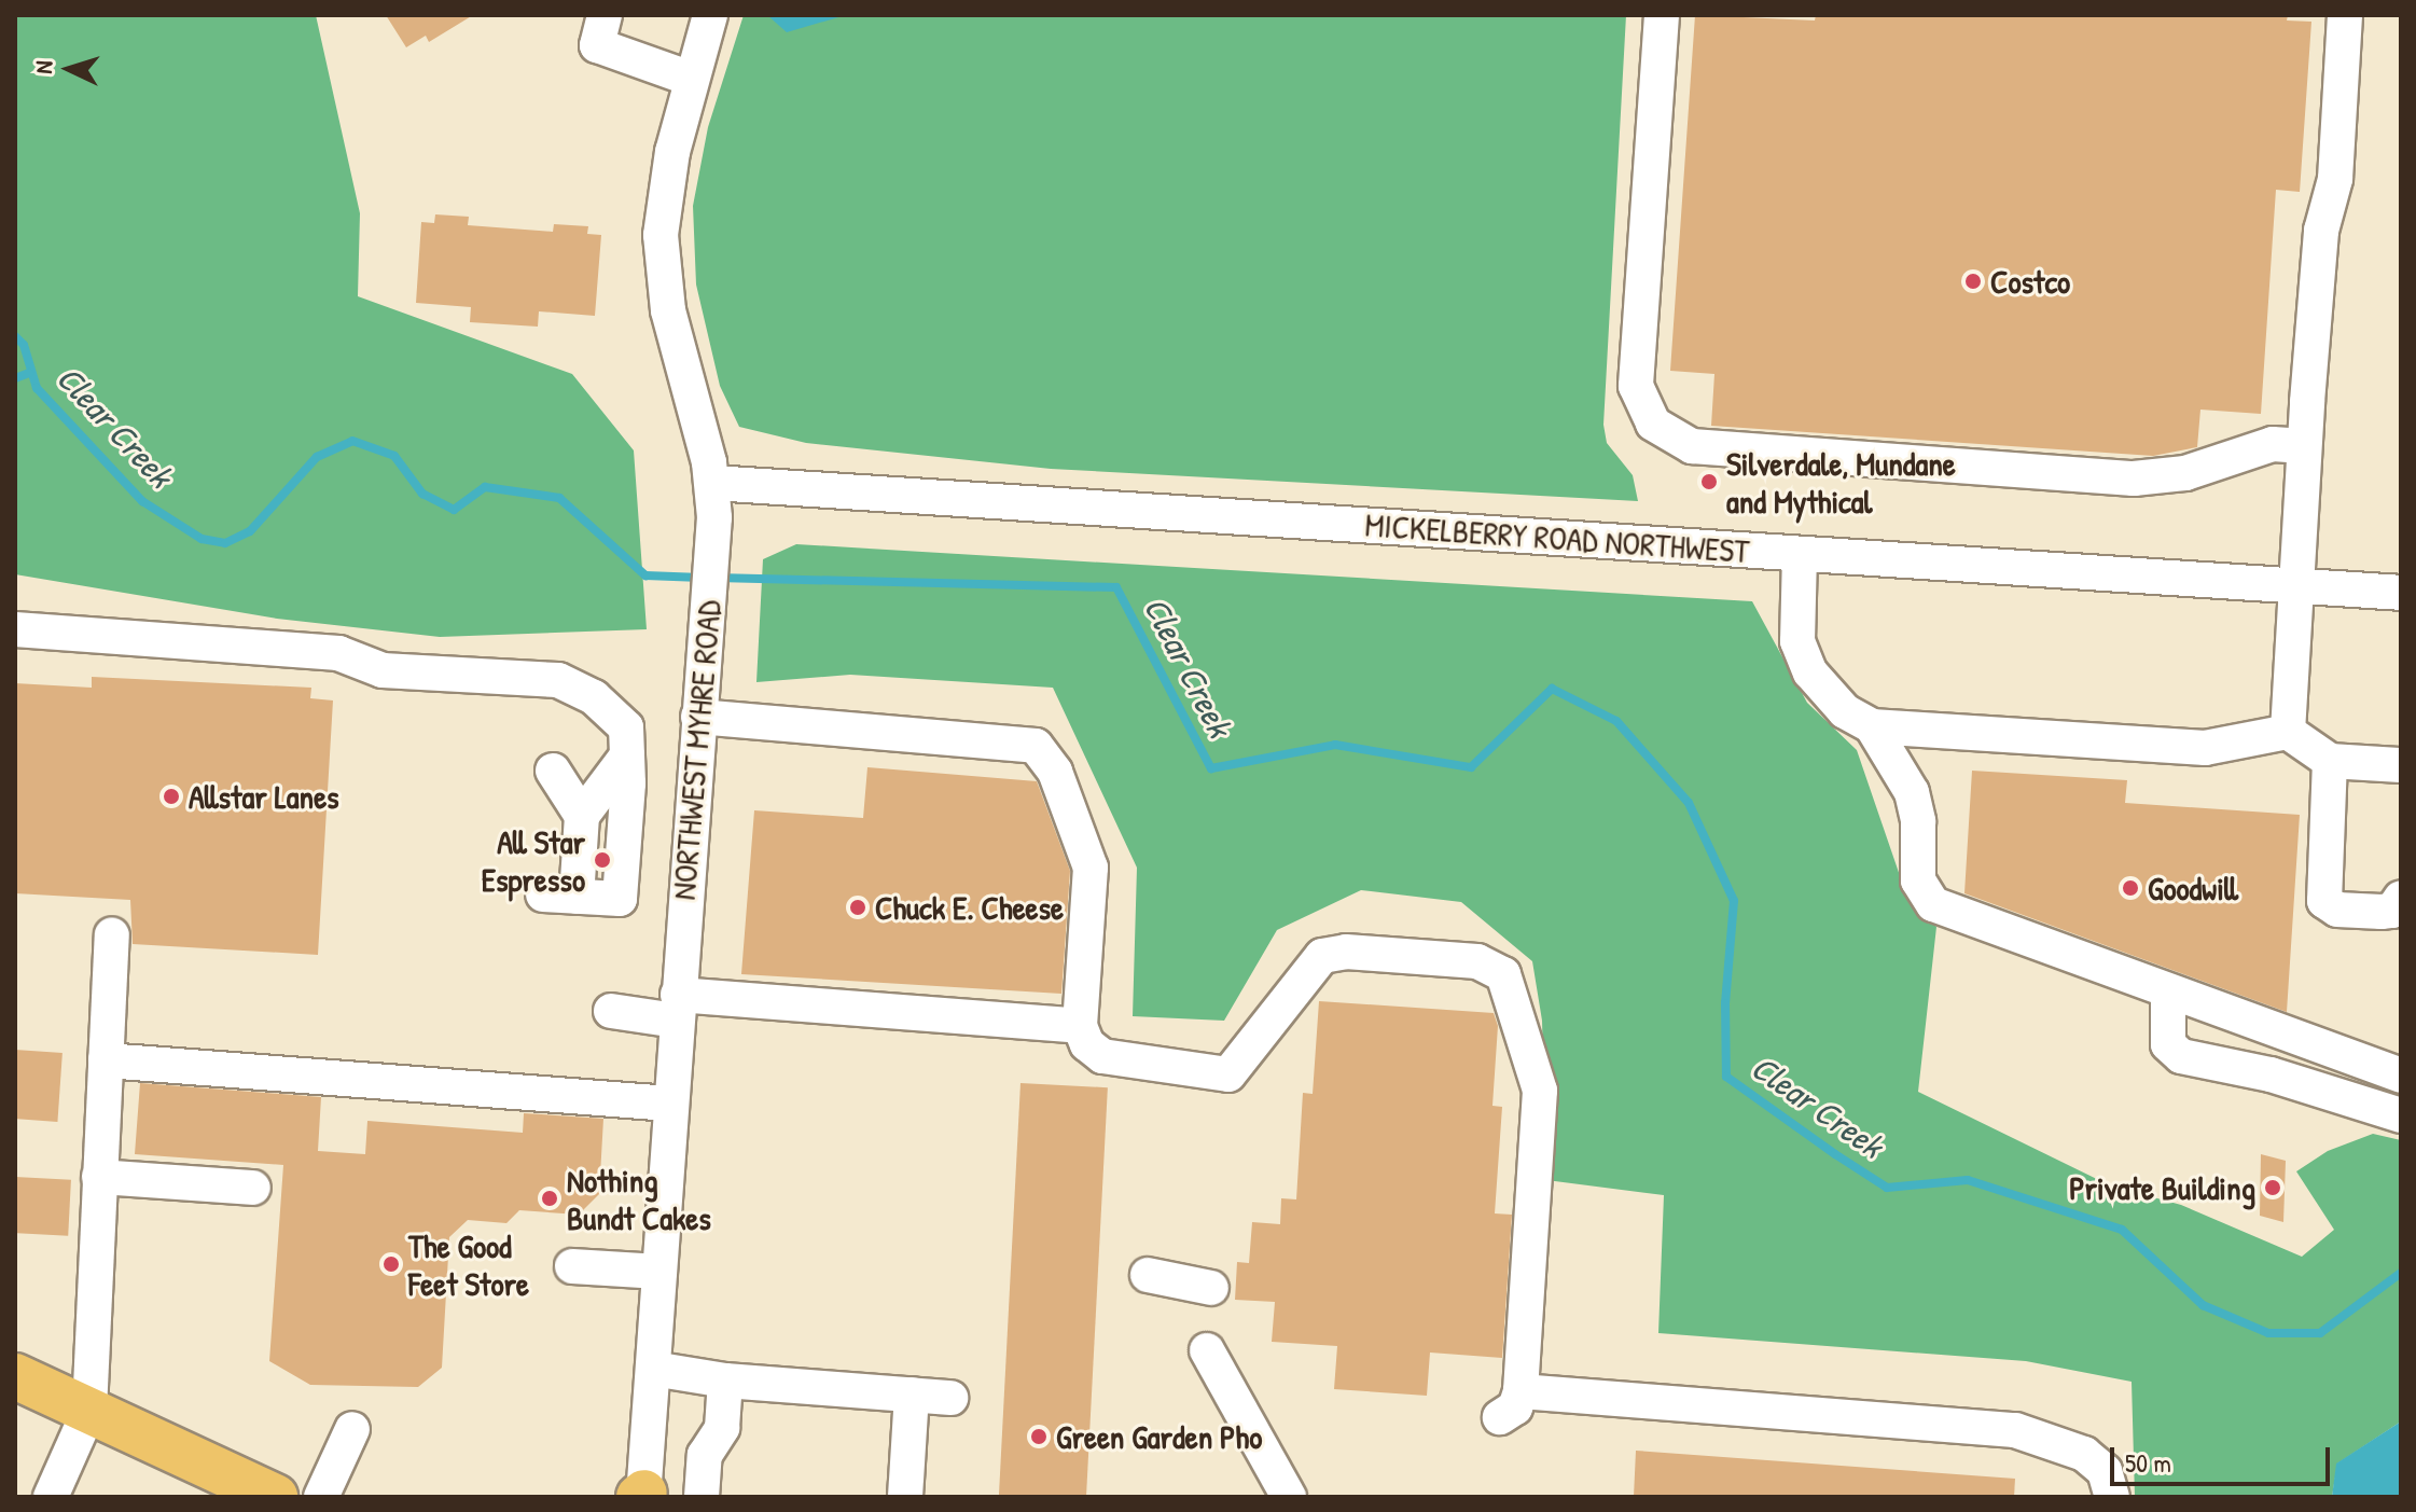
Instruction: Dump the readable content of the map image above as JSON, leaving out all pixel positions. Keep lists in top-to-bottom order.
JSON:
{
  "streets": {
    "street": ["MICKELBERRY ROAD NORTHWEST", "NORTHWEST MYHRE ROAD"]
  },
  "crossings": [
    ["MICKELBERRY ROAD NORTHWEST", "NORTHWEST MYHRE ROAD"]
  ],
  "water": ["Clear Creek"],
  "places": [
    "Costco",
    "Silverdale, Mundane and Mythical",
    "Allstar Lanes",
    "All Star Espresso",
    "Goodwill",
    "Chuck E. Cheese",
    "Private Building",
    "Nothing Bundt Cakes",
    "The Good Feet Store",
    "Green Garden Pho"
  ],
  "scale_bar": "50 m",
  "north": "left"
}
